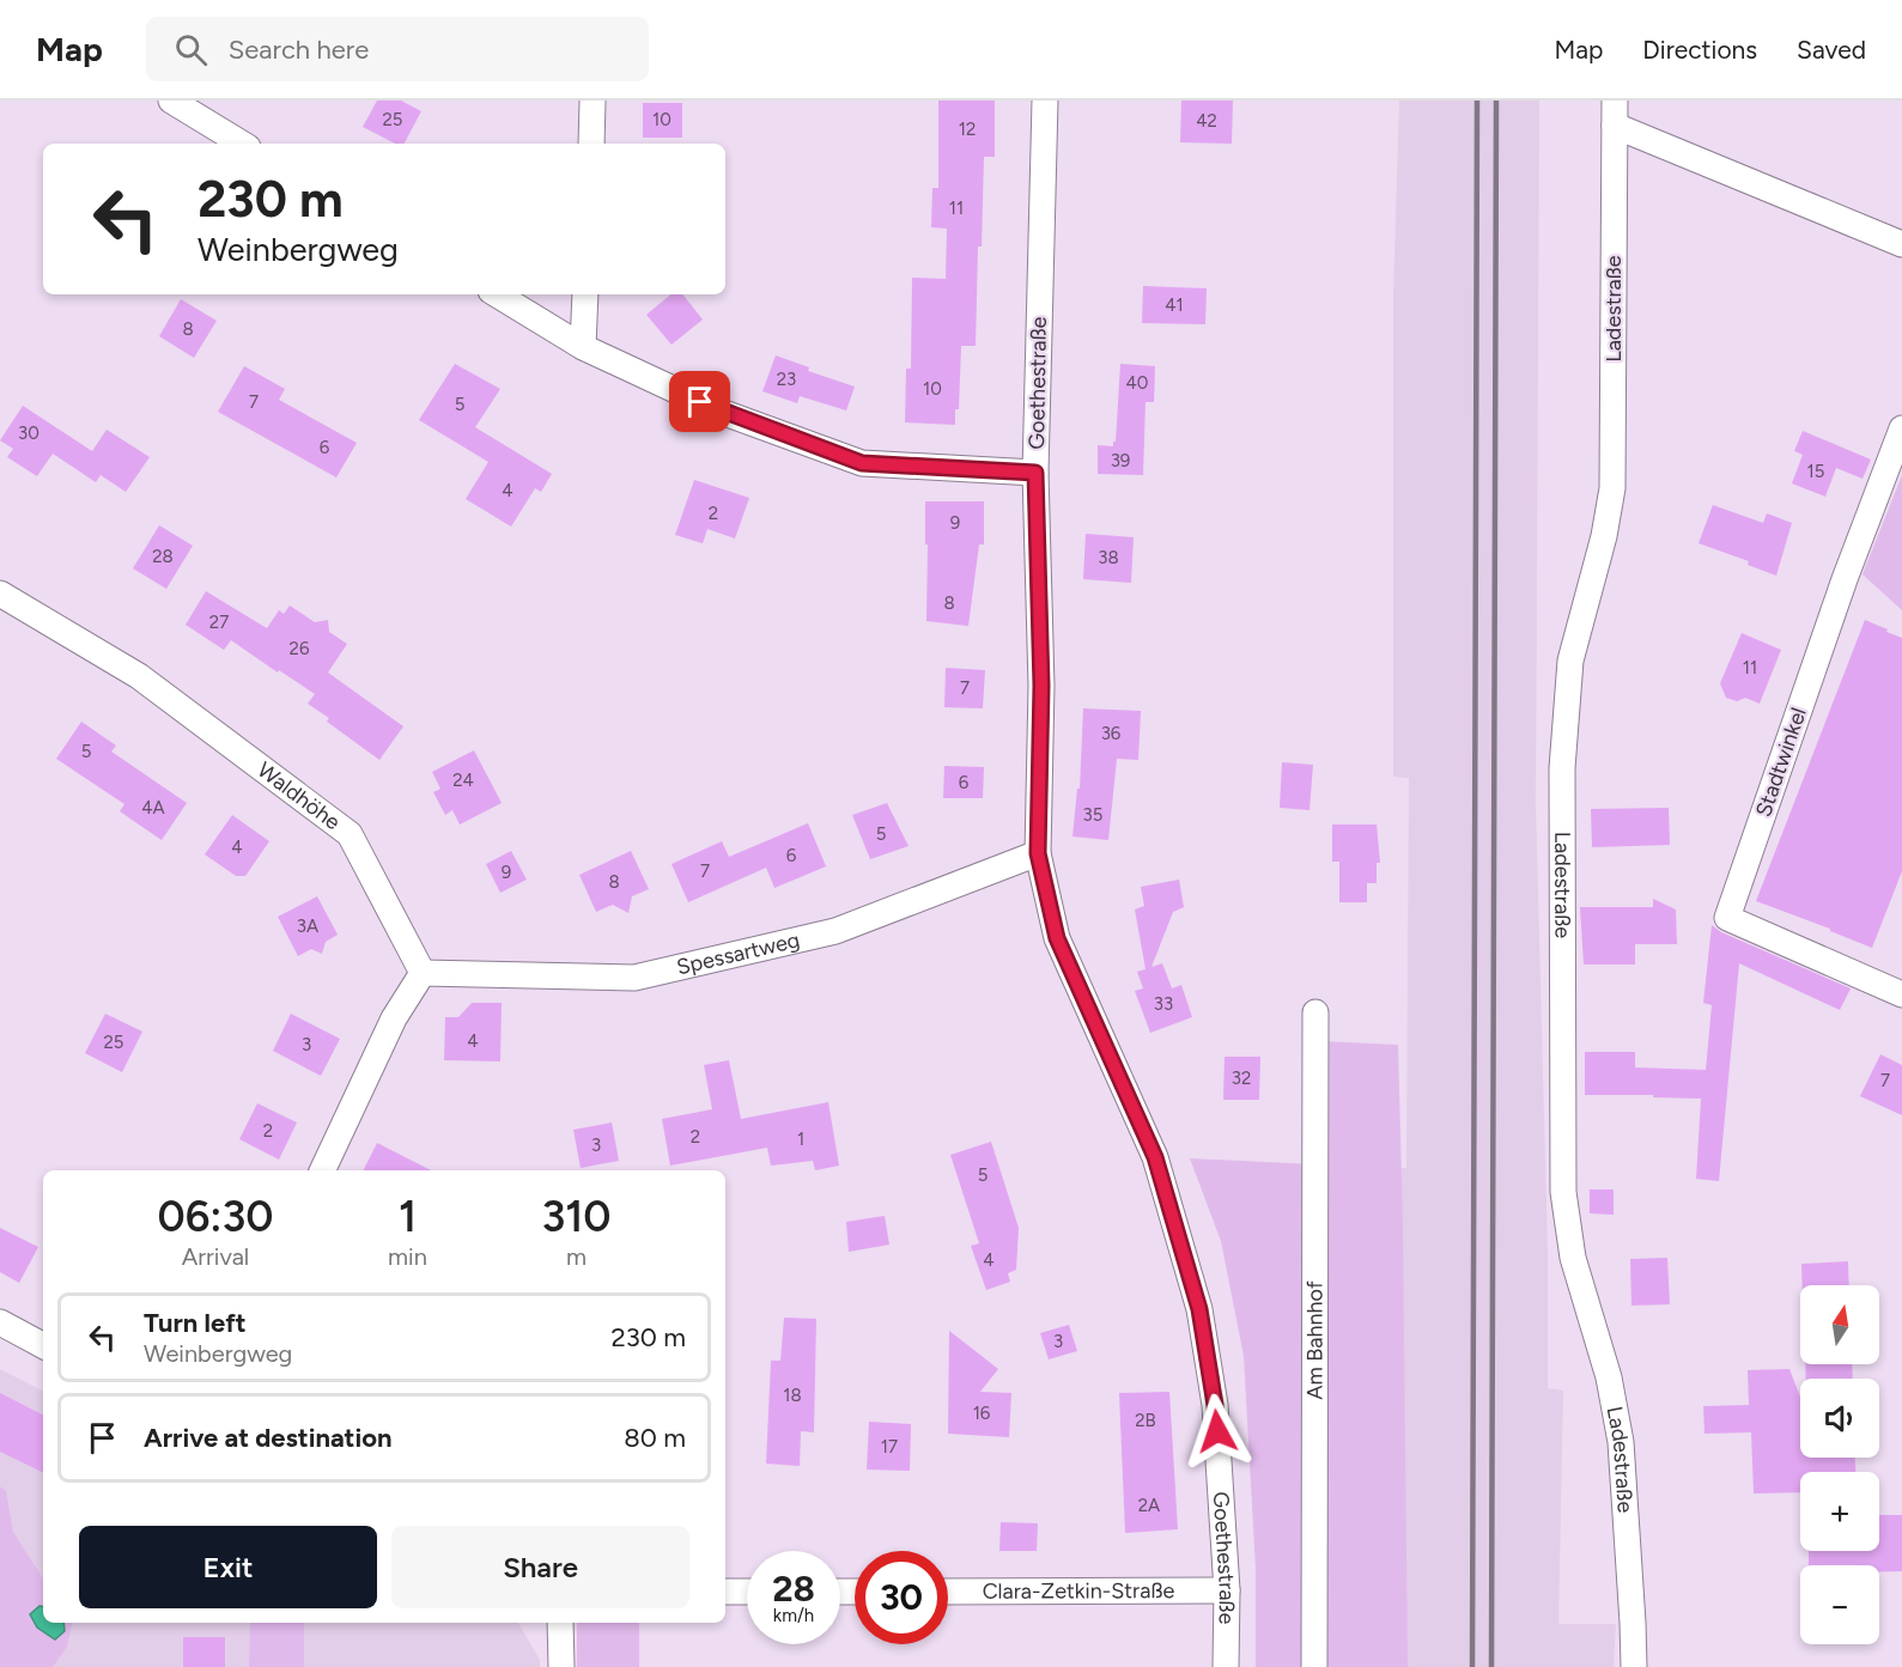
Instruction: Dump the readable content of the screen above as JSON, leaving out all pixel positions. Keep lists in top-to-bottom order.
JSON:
{
  "streets": {
    "street": [
      "Ladestraße",
      "Goethestraße",
      "Stadtwinkel",
      "Waldhöhe",
      "Spessartweg",
      "Am Bahnhof",
      "Clara-Zetkin-Straße"
    ]
  },
  "crossings": [
    ["Goethestraße", "Spessartweg"],
    ["Goethestraße", "Clara-Zetkin-Straße"],
    ["Waldhöhe", "Spessartweg"]
  ],
  "house_numbers": [
    "25",
    "10",
    "42",
    "12",
    "11",
    "41",
    "8",
    "23",
    "40",
    "10",
    "7",
    "5",
    "30",
    "6",
    "39",
    "15",
    "4",
    "2",
    "9",
    "28",
    "38",
    "8",
    "27",
    "26",
    "11",
    "7",
    "36",
    "5",
    "24",
    "6",
    "4A",
    "35",
    "5",
    "4",
    "6",
    "7",
    "9",
    "8",
    "3A",
    "33",
    "4",
    "25",
    "3",
    "32",
    "7",
    "2",
    "2",
    "1",
    "3",
    "5",
    "4",
    "3",
    "18",
    "16",
    "2B",
    "17",
    "2A"
  ],
  "north": "top",
  "page": {
    "header": "Map",
    "search": "Search here",
    "nav": ["Map", "Directions", "Saved"],
    "turn": ["230 m", "Weinbergweg"],
    "eta": [
      "06:30",
      "Arrival",
      "1",
      "min",
      "310",
      "m"
    ],
    "map_buttons": ["+", "−"],
    "list": [
      {
        "name": "Turn left",
        "note": "Weinbergweg",
        "value": "230 m"
      },
      {
        "name": "Arrive at destination",
        "value": "80 m"
      }
    ],
    "buttons": ["Exit", "Share"],
    "speed": "28 km/h",
    "limit": "30"
  }
}
